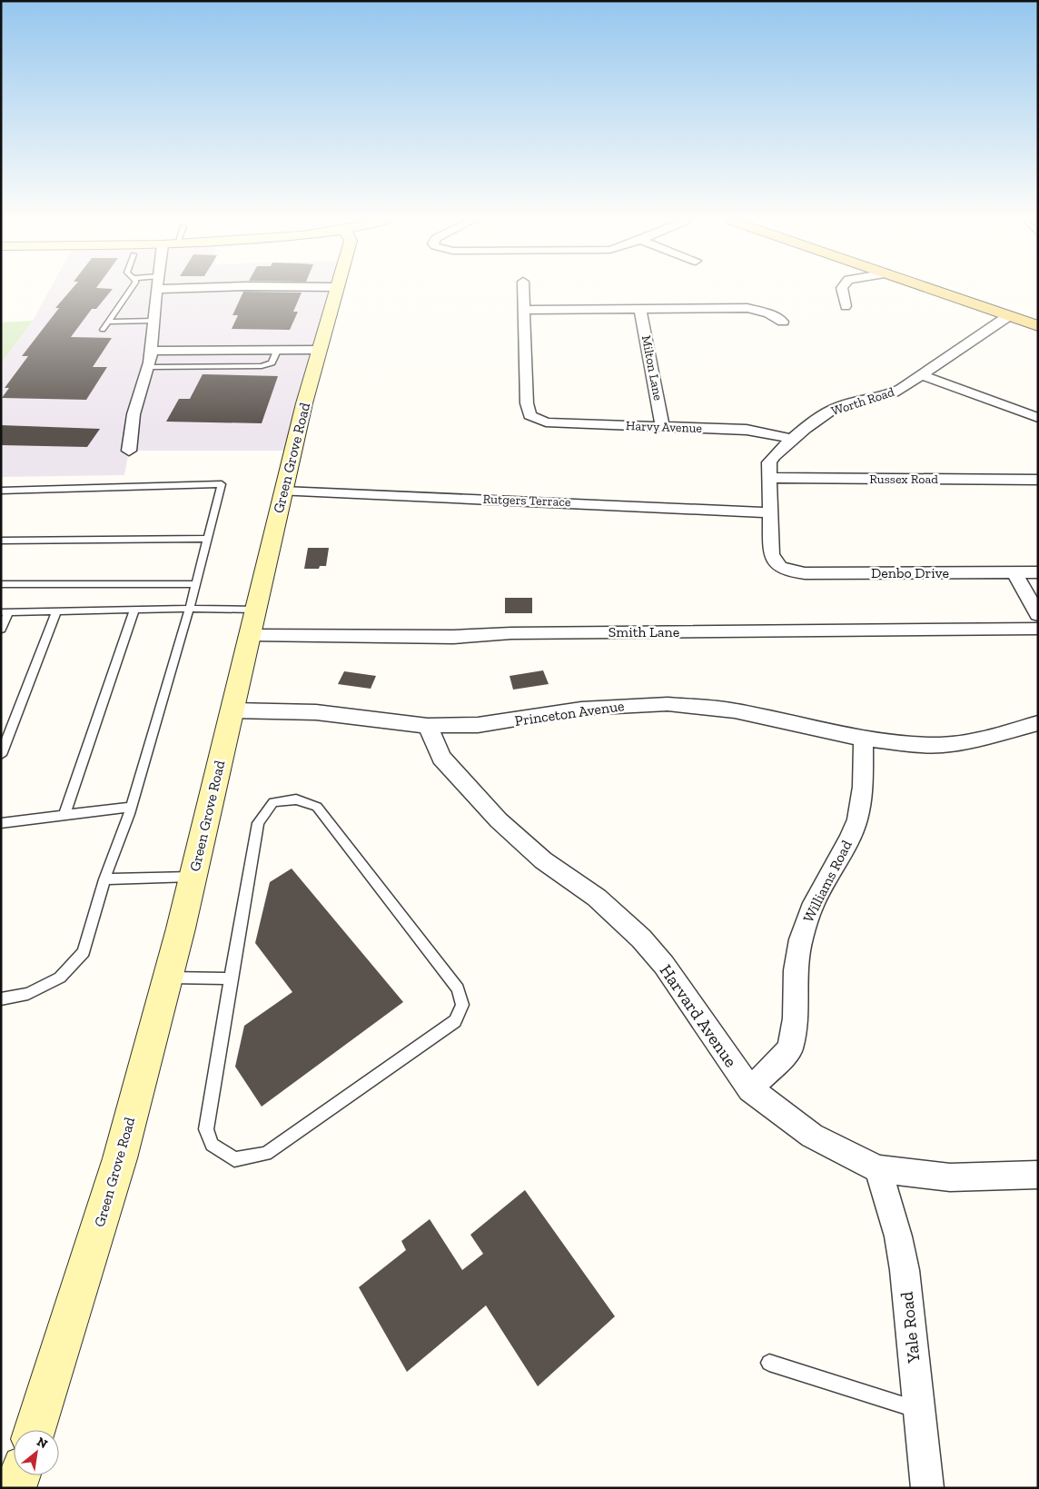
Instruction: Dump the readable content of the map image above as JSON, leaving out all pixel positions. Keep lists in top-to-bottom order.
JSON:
{
  "streets": {
    "street": [
      "Milton Lane",
      "Worth Road",
      "Harvy Avenue",
      "Green Grove Road",
      "Russex Road",
      "Rutgers Terrace",
      "Denbo Drive",
      "Smith Lane",
      "Princeton Avenue",
      "Williams Road",
      "Harvard Avenue",
      "Yale Road"
    ]
  },
  "crossings": [
    ["Milton Lane", "Harvy Avenue"],
    ["Worth Road", "Harvy Avenue"],
    ["Worth Road", "Russex Road"],
    ["Worth Road", "Rutgers Terrace"],
    ["Worth Road", "Denbo Drive"],
    ["Green Grove Road", "Rutgers Terrace"],
    ["Green Grove Road", "Smith Lane"],
    ["Green Grove Road", "Princeton Avenue"],
    ["Princeton Avenue", "Williams Road"],
    ["Princeton Avenue", "Harvard Avenue"],
    ["Williams Road", "Harvard Avenue"],
    ["Harvard Avenue", "Yale Road"]
  ],
  "north": "top right"
}
